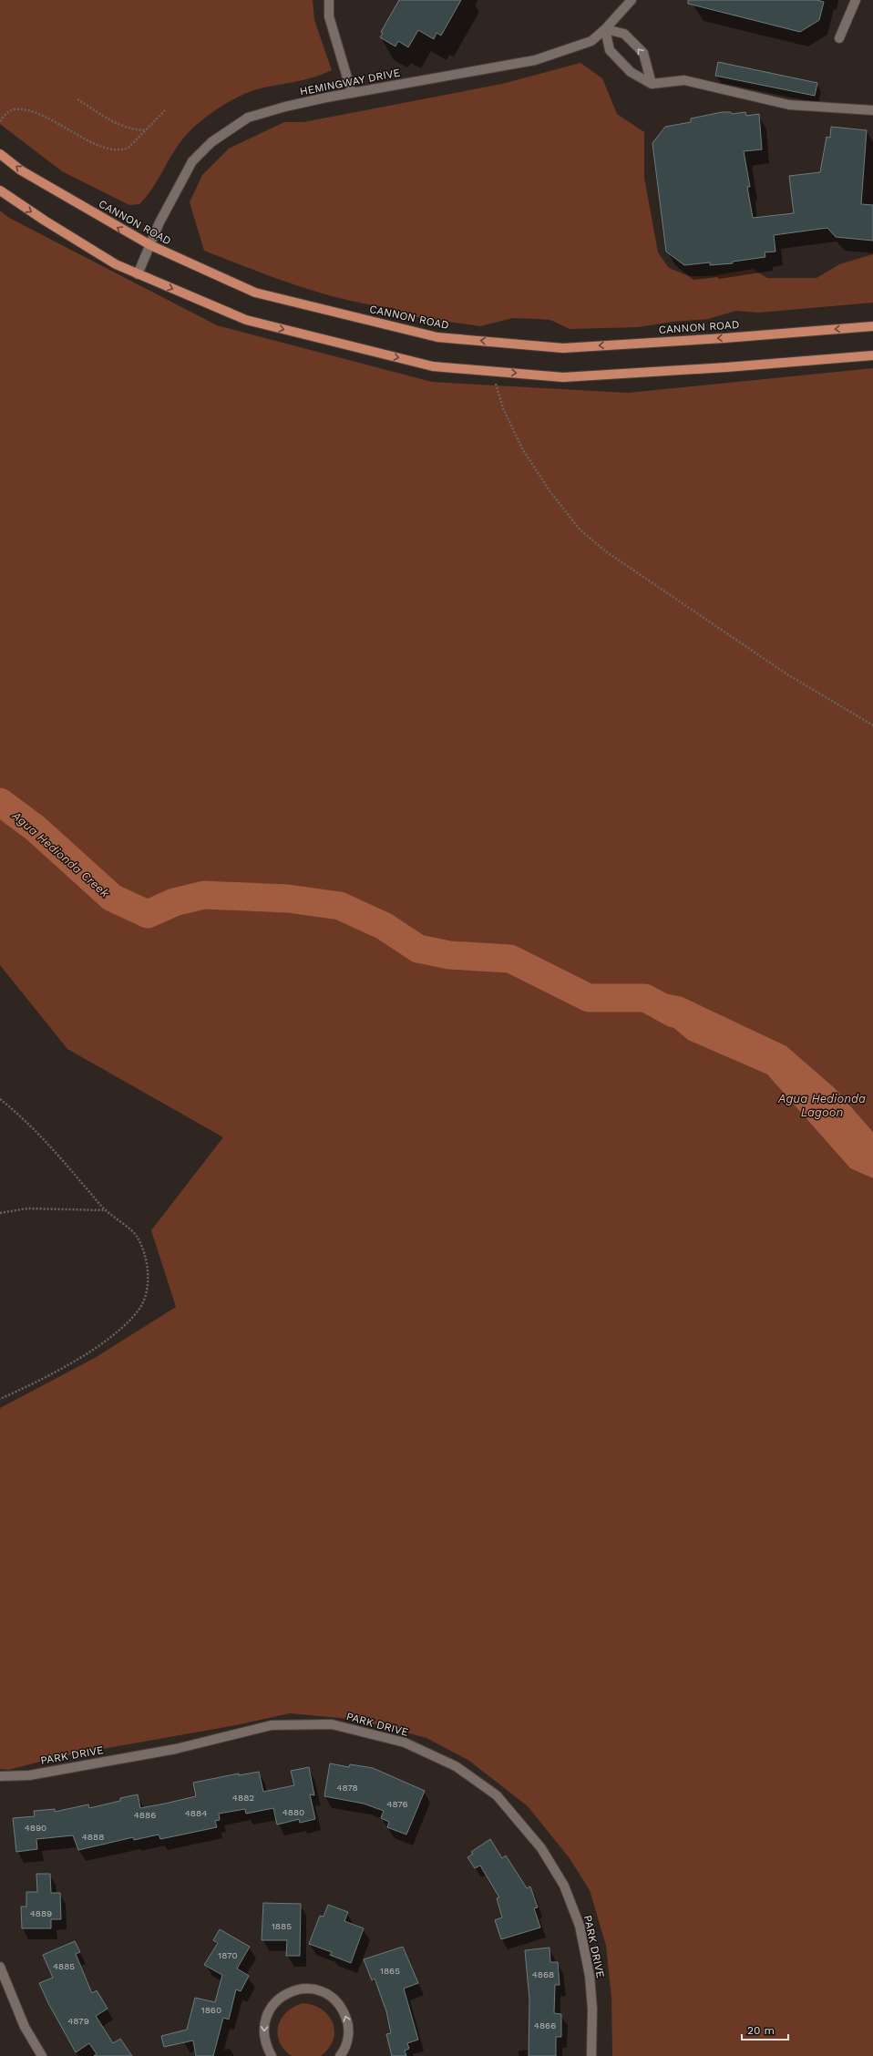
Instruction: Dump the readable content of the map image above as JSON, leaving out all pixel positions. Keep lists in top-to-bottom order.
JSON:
{
  "streets": {
    "main road": ["CANNON ROAD"],
    "street": ["HEMINGWAY DRIVE", "PARK DRIVE"]
  },
  "crossings": [
    ["HEMINGWAY DRIVE", "CANNON ROAD"]
  ],
  "water": ["Agua Hedionda Creek", "Agua Hedionda Lagoon"],
  "house_numbers": [
    "4878",
    "4882",
    "4876",
    "4880",
    "4884",
    "4886",
    "4890",
    "4888",
    "4889",
    "1885",
    "1870",
    "4885",
    "1865",
    "4868",
    "1860",
    "4879",
    "4866"
  ],
  "scale_bar": "20 m"
}
